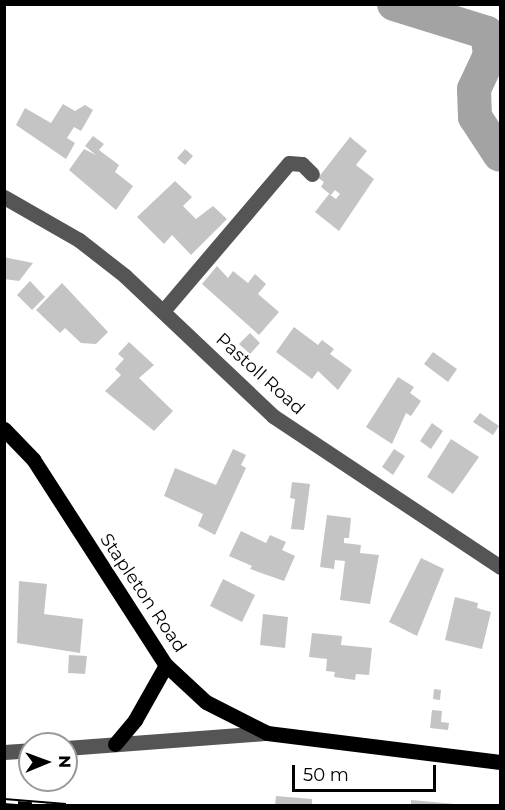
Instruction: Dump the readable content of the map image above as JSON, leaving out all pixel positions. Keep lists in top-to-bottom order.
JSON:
{
  "streets": {
    "main road": ["Stapleton Road"],
    "street": ["Pastoll Road"]
  },
  "scale_bar": "50 m",
  "north": "right"
}
